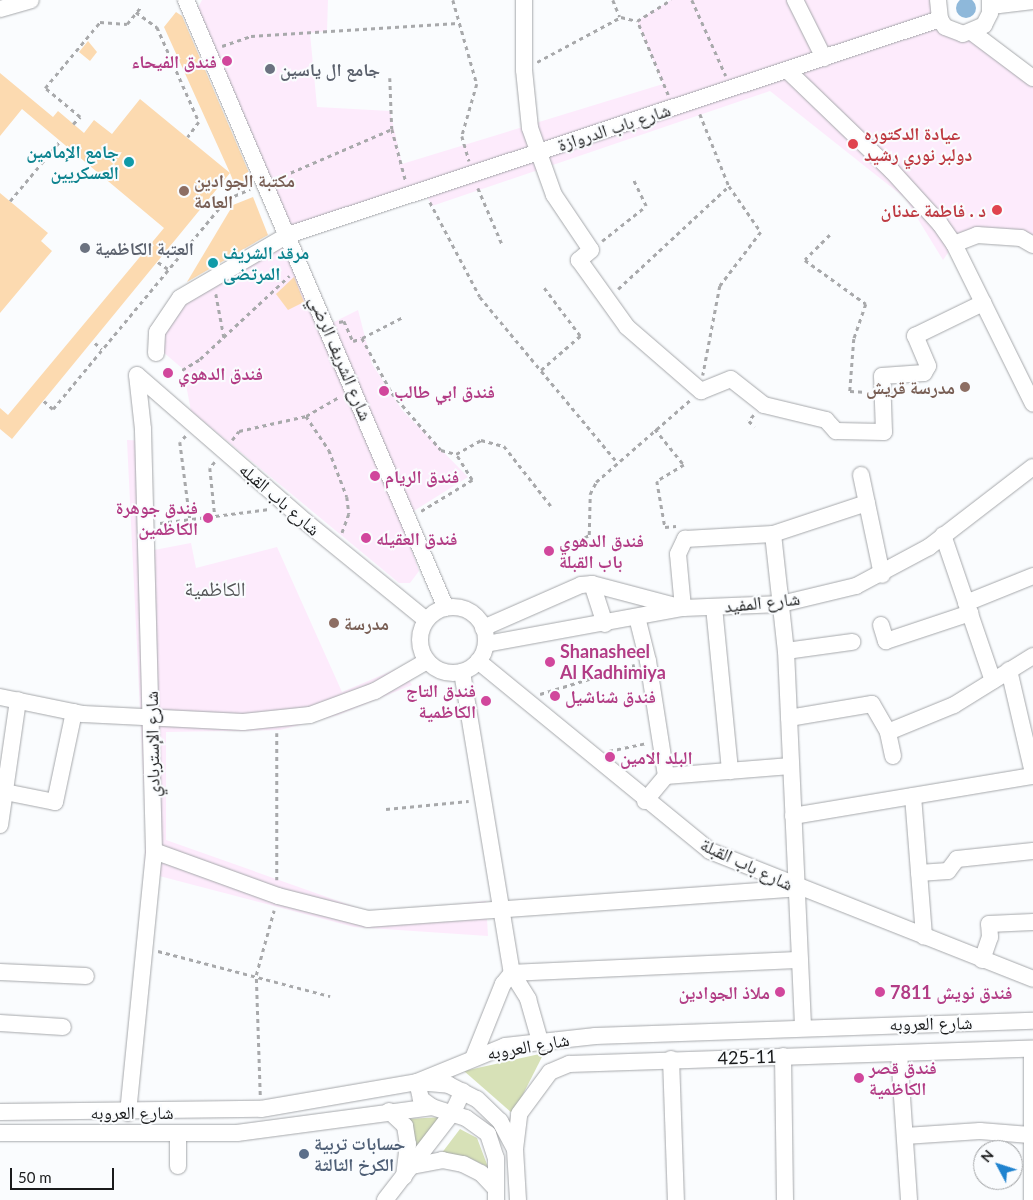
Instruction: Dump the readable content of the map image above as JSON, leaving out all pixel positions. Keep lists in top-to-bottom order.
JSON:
{
  "streets": {
    "street": [
      "شارع باب الدروازة",
      "شارع الشريف الرضي",
      "شارع باب القبله",
      "شارع المفيد",
      "شارع الإستربادي",
      "شارع باب القبلة",
      "شارع العروبه",
      "425-11"
    ]
  },
  "crossings": [
    ["شارع باب الدروازة", "شارع الشريف الرضي"],
    ["شارع الشريف الرضي", "شارع باب القبله"],
    ["شارع الشريف الرضي", "شارع المفيد"],
    ["شارع الشريف الرضي", "شارع باب القبلة"],
    ["شارع باب القبله", "شارع المفيد"],
    ["شارع باب القبله", "شارع الإستربادي"],
    ["شارع باب القبله", "شارع باب القبلة"],
    ["شارع المفيد", "شارع باب القبلة"],
    ["شارع الإستربادي", "شارع العروبه"],
    ["شارع العروبه", "425-11"]
  ],
  "districts": ["الكاظمية"],
  "places": [
    "فندق الفيحاء",
    "جامع ال ياسين",
    "عيادة الدكتوره دولبر نوري رشيد",
    "جامع الإمامين العسكريين",
    "مكتبة الجوادين العامة",
    "د . فاطمة عدنان",
    "العتبة الكاظمية",
    "مرقد الشريف المرتضى",
    "فندق الدهوي",
    "مدرسة قريش",
    "فندق ابي طالب",
    "فندق الريام",
    "فندق جوهرة الكاظمين",
    "فندق العقيله",
    "فندق الدهوي باب القبلة",
    "مدرسة",
    "Shanasheel Al Kadhimiya",
    "فندق شناشيل",
    "فندق التاج الكاظمية",
    "البلد الامين",
    "ملاذ الجوادين",
    "فندق نويش 7811",
    "فندق قصر الكاظمية",
    "حسابات تربية الكرخ الثالثة"
  ],
  "scale_bar": "50 m",
  "north": "top left"
}
